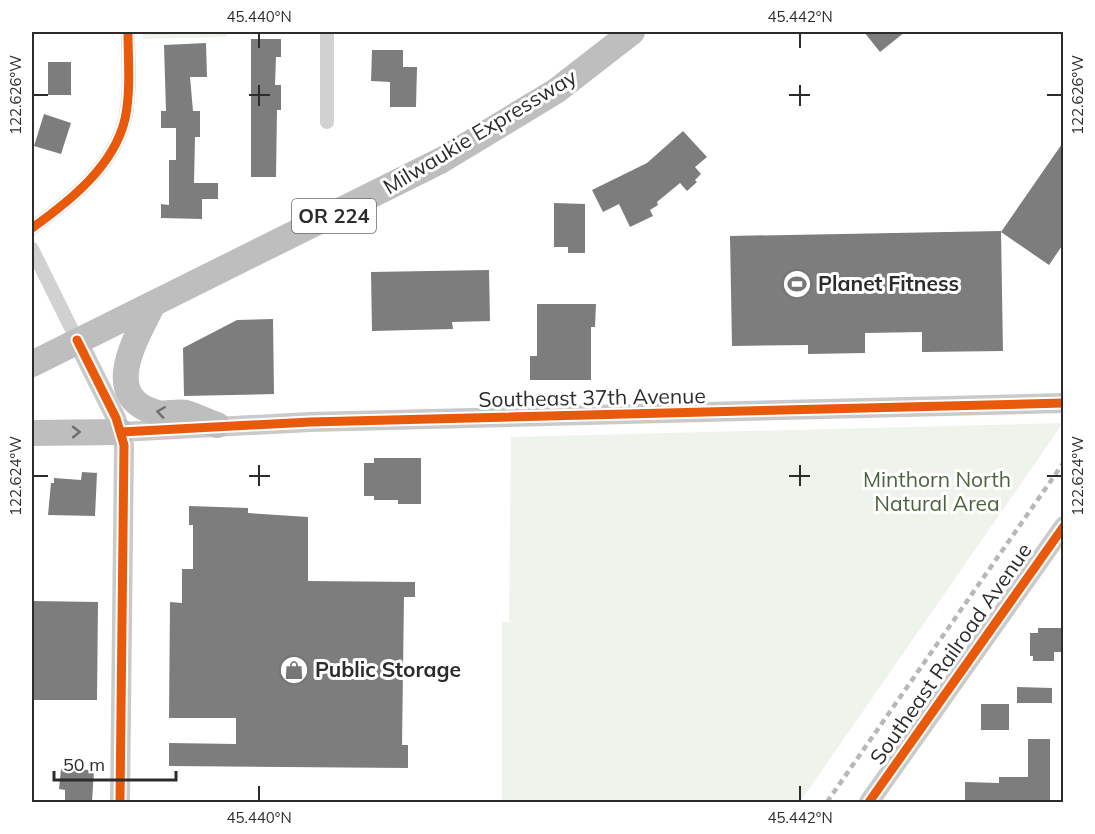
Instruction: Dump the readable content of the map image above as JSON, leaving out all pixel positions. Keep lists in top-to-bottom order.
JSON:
{
  "streets": {
    "highway": ["Milwaukie Expressway", "OR 224"],
    "street": ["Southeast 37th Avenue", "Southeast Railroad Avenue"]
  },
  "parks": ["Minthorn North Natural Area"],
  "places": {
    "sports": ["Planet Fitness"],
    "shop": ["Public Storage"]
  },
  "scale_bar": "50 m",
  "coordinates": [
    "45.440°N",
    "45.442°N",
    "122.626°W",
    "122.624°W"
  ]
}
